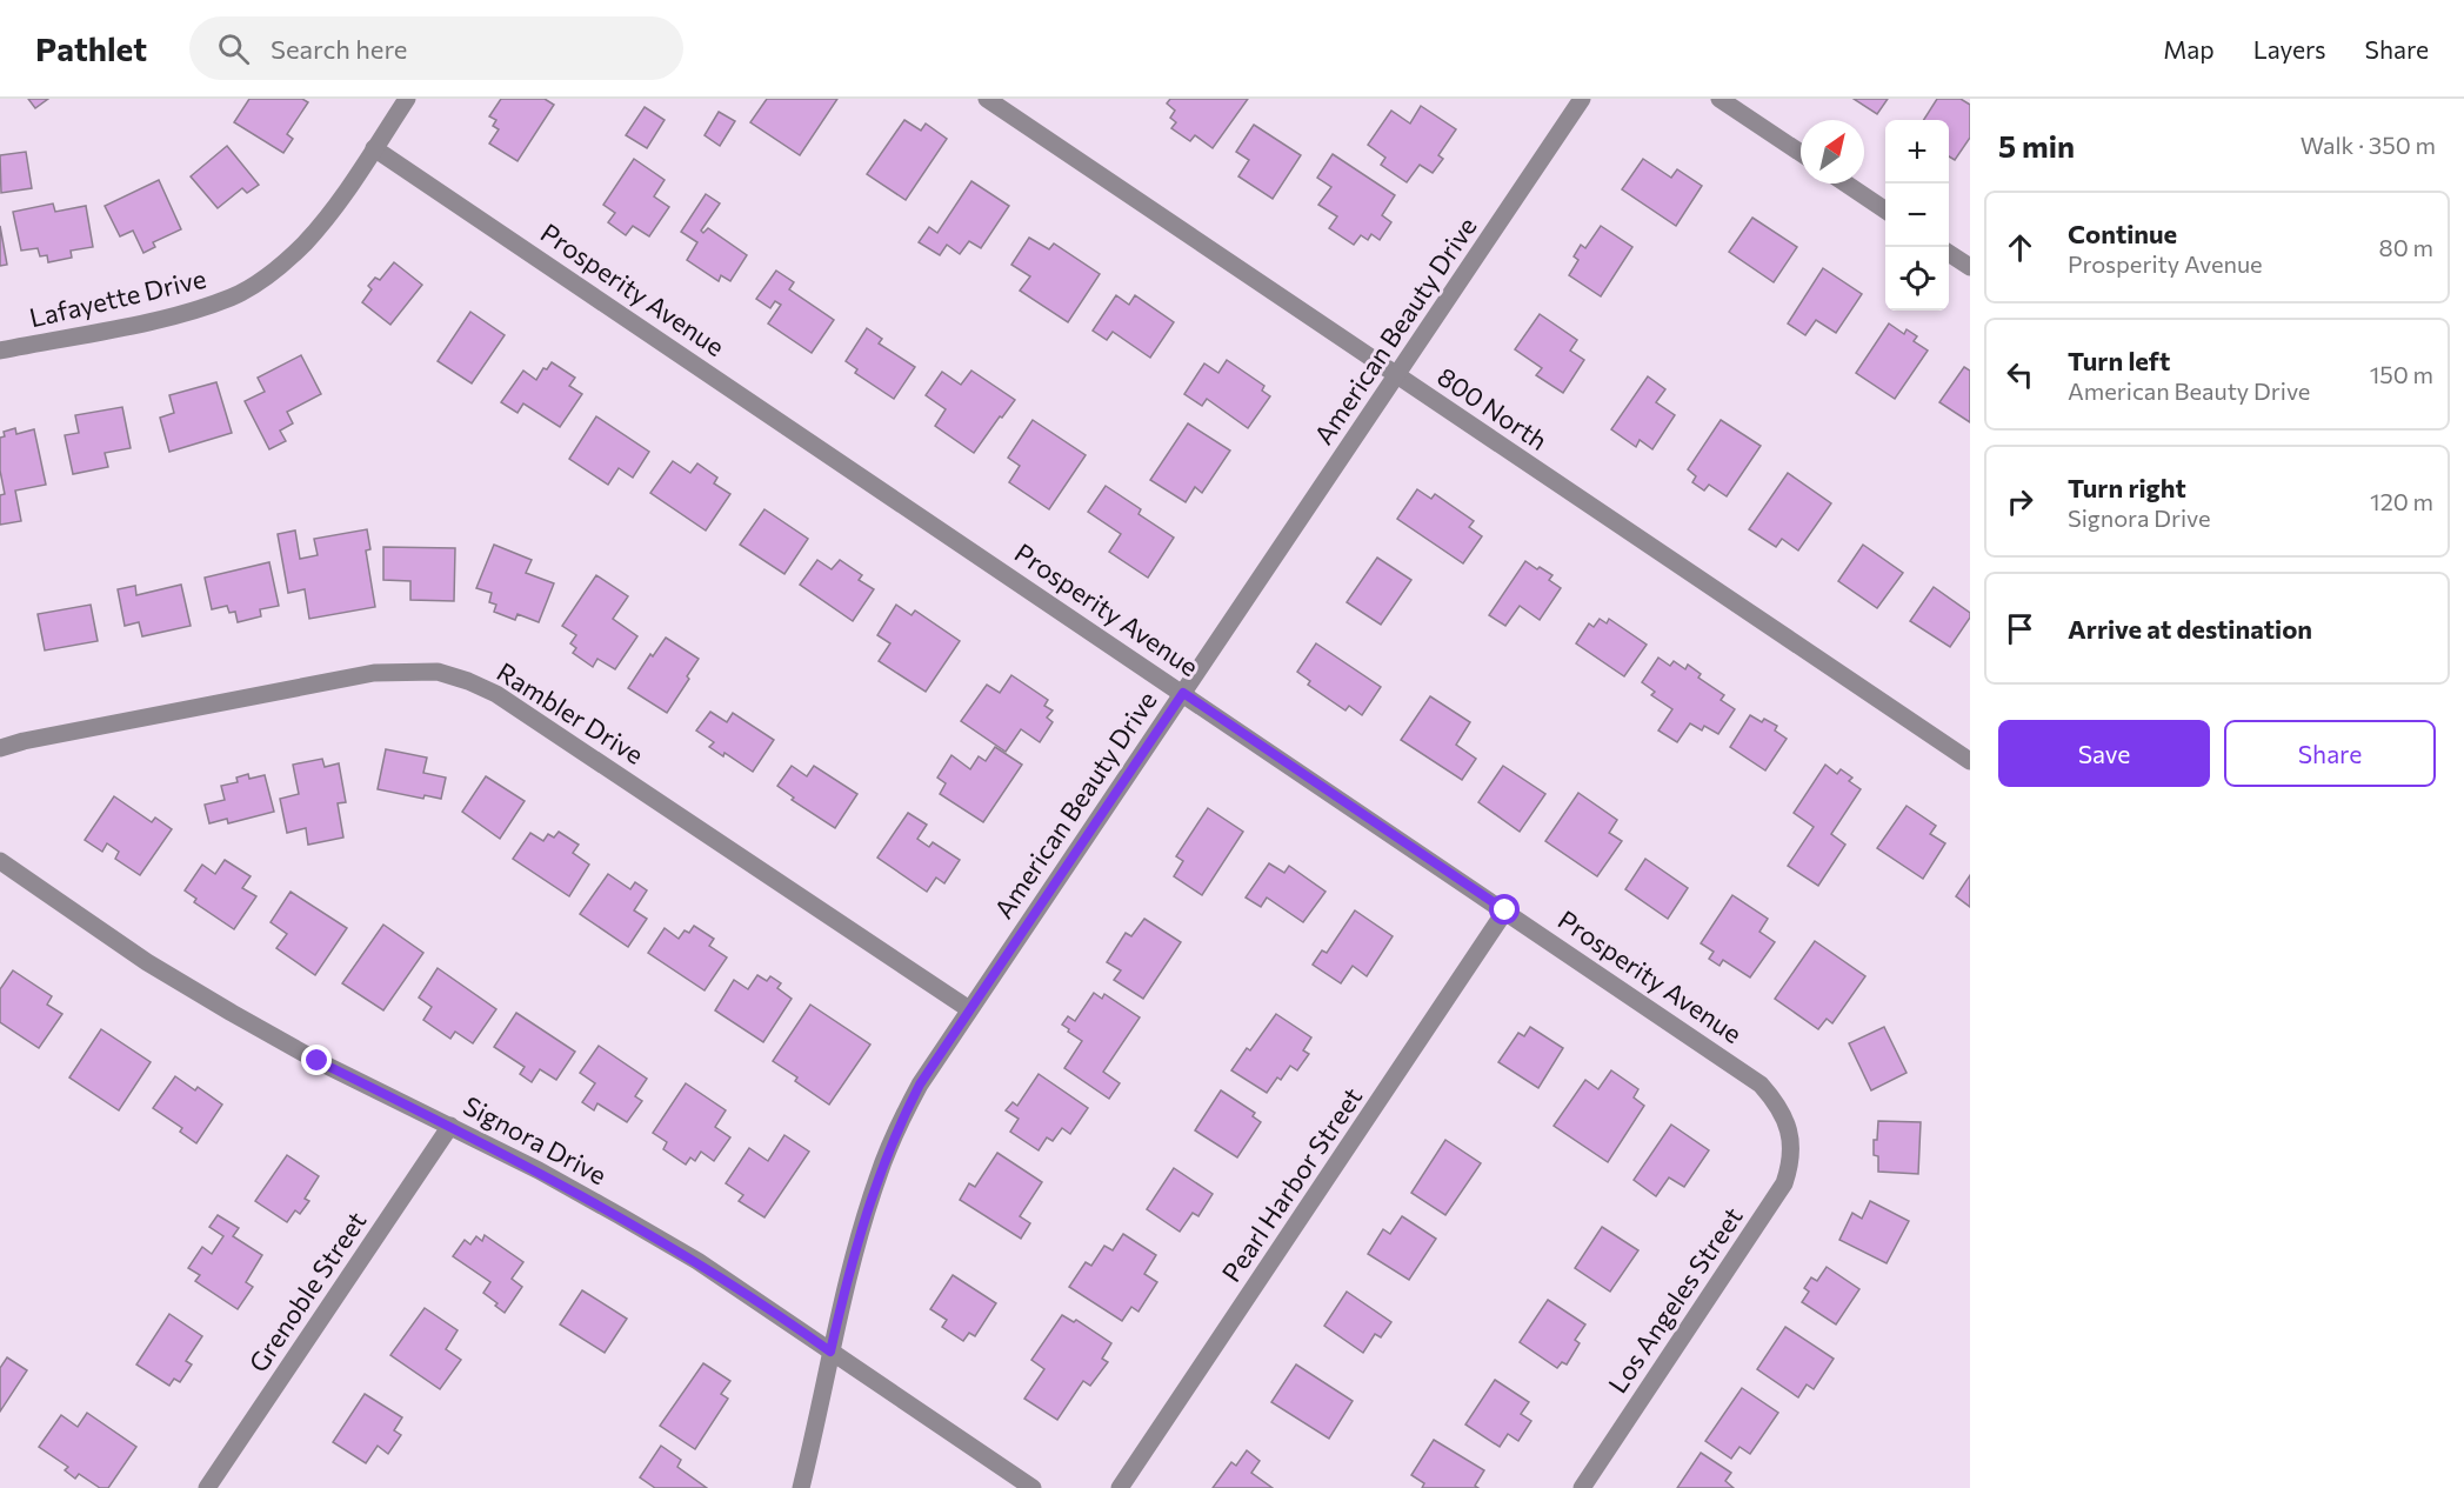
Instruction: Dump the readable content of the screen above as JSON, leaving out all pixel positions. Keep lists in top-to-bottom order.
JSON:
{
  "streets": {
    "street": [
      "Prosperity Avenue",
      "Lafayette Drive",
      "American Beauty Drive",
      "800 North",
      "Rambler Drive",
      "Signora Drive",
      "Pearl Harbor Street",
      "Grenoble Street",
      "Los Angeles Street"
    ]
  },
  "crossings": [
    ["Prosperity Avenue", "Lafayette Drive"],
    ["Prosperity Avenue", "American Beauty Drive"],
    ["Prosperity Avenue", "Pearl Harbor Street"],
    ["Prosperity Avenue", "Los Angeles Street"],
    ["American Beauty Drive", "800 North"],
    ["American Beauty Drive", "Rambler Drive"],
    ["American Beauty Drive", "Signora Drive"],
    ["Signora Drive", "Grenoble Street"]
  ],
  "north": "top right",
  "page": {
    "header": "Pathlet",
    "search": "Search here",
    "nav": ["Map", "Layers", "Share"],
    "heading": ["5 min", "Walk · 350 m"],
    "map_buttons": ["+", "−"],
    "list": [
      ["Continue", "Prosperity Avenue", "80 m"],
      ["Turn left", "American Beauty Drive", "150 m"],
      ["Turn right", "Signora Drive", "120 m"],
      "Arrive at destination"
    ],
    "buttons": ["Save", "Share"]
  }
}
